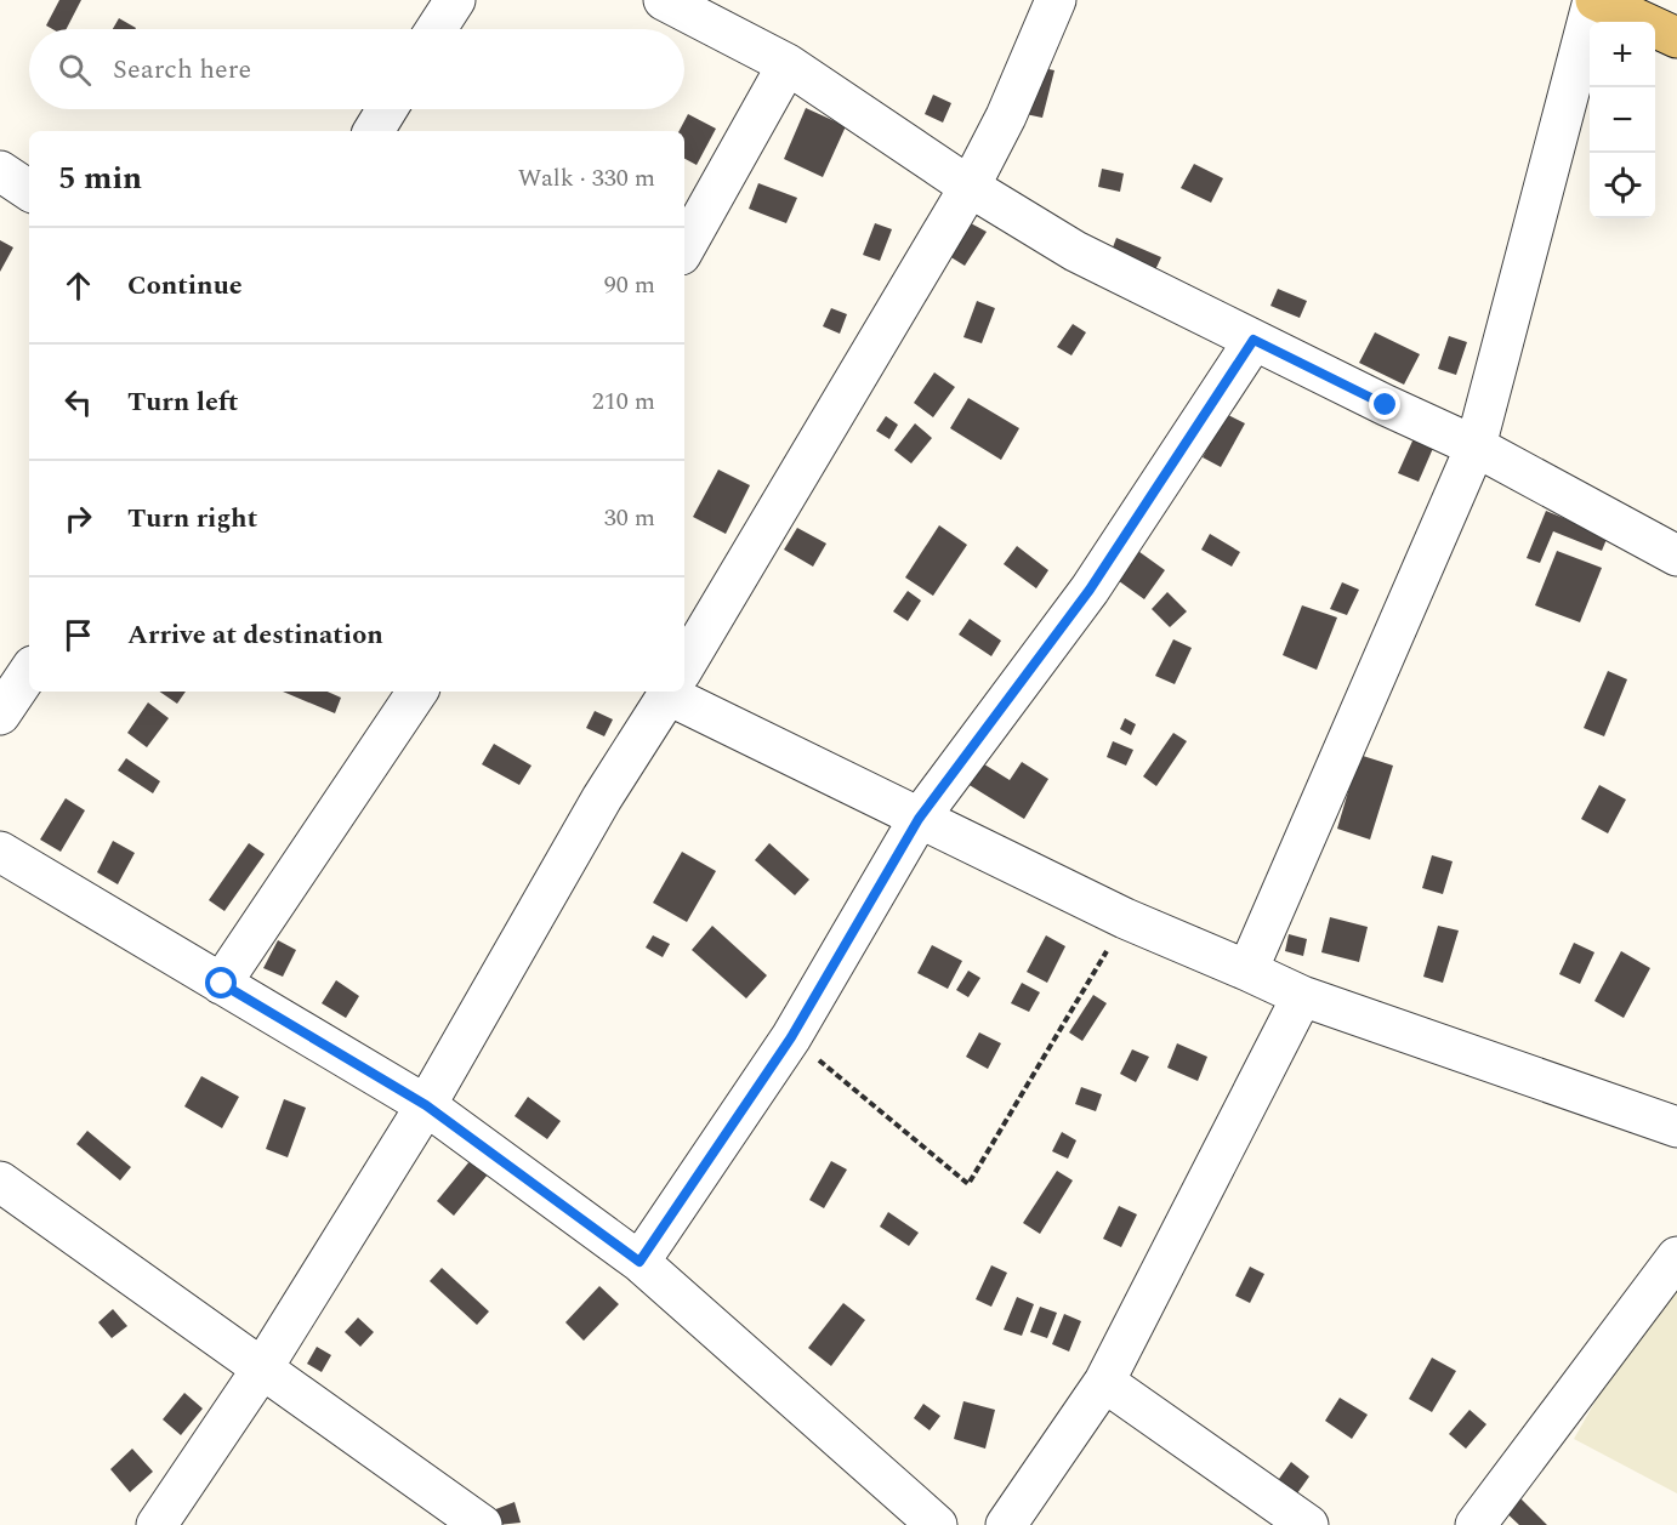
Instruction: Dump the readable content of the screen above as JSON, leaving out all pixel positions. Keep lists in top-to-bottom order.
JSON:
{
  "page": {
    "map_buttons": ["+", "−"],
    "search": "Search here",
    "heading": ["5 min", "Walk · 330 m"],
    "list": [
      ["Continue", "90 m"],
      ["Turn left", "210 m"],
      ["Turn right", "30 m"],
      "Arrive at destination"
    ]
  }
}
